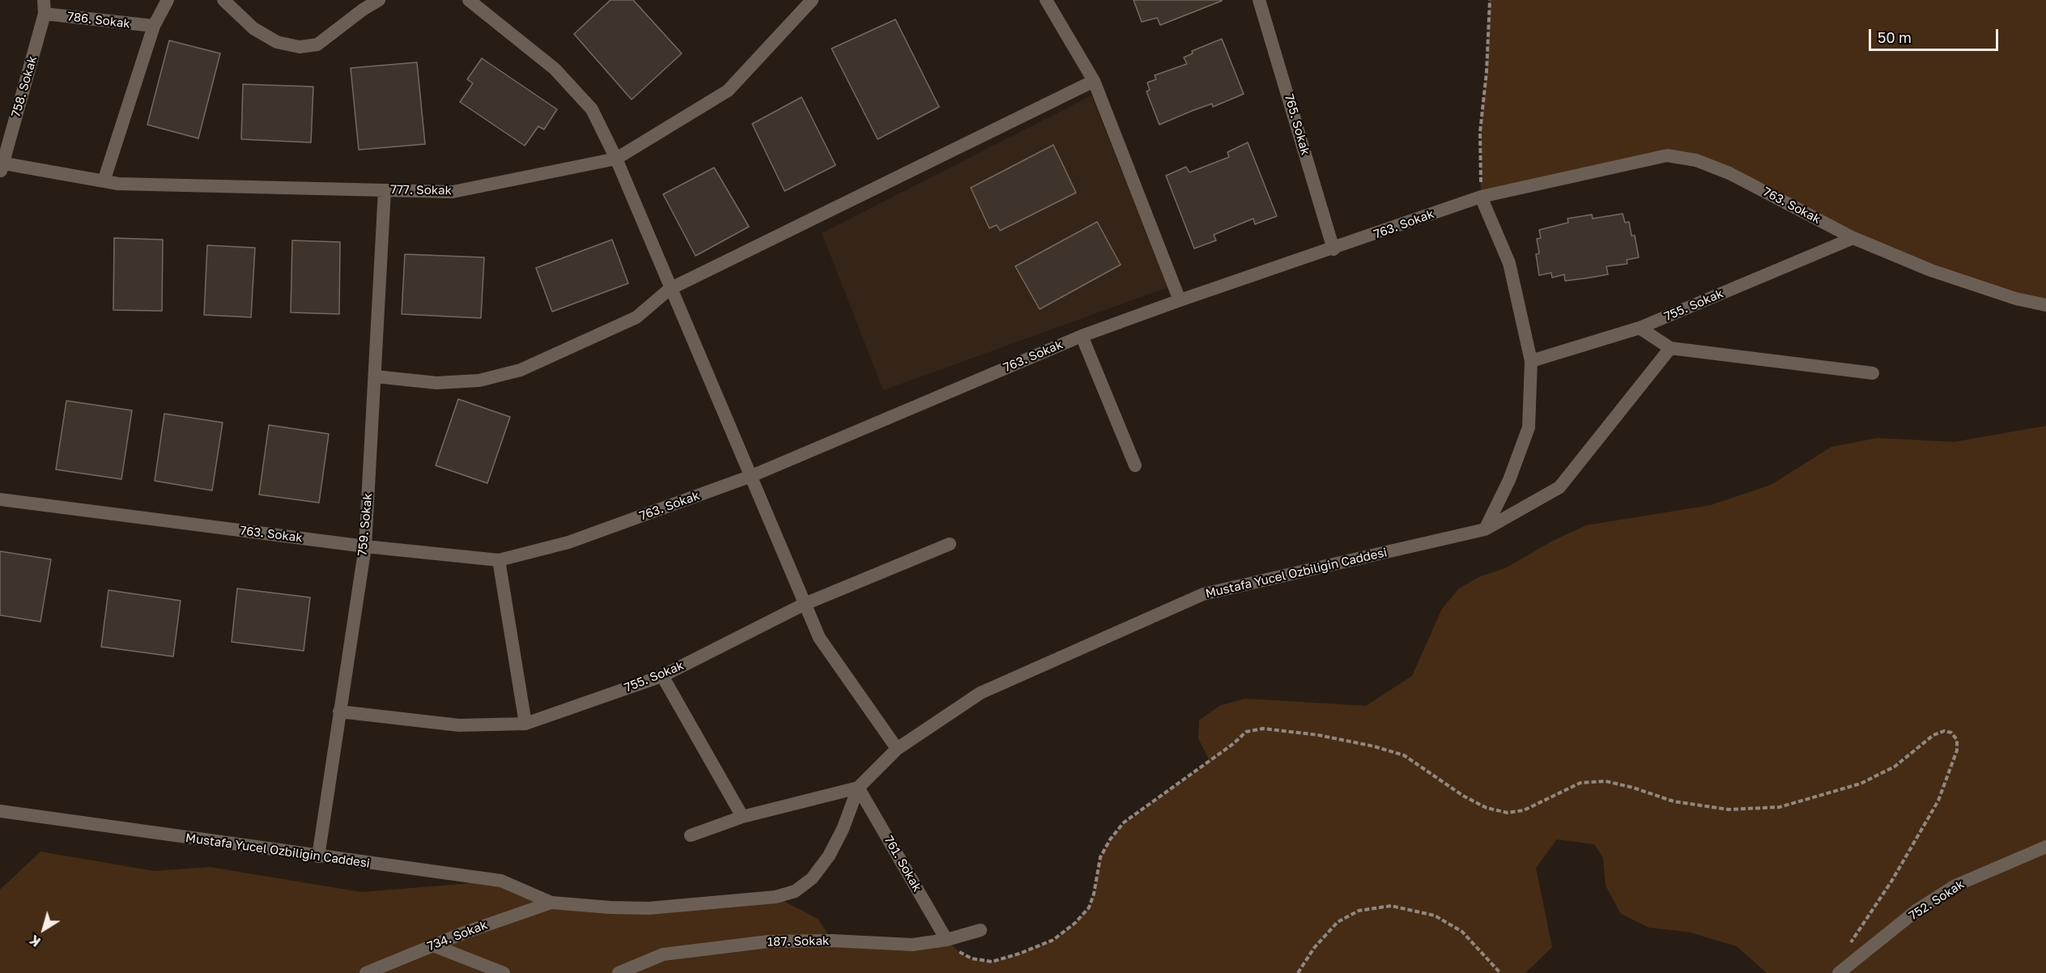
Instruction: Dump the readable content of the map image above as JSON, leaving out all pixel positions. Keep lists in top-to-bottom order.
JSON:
{
  "streets": {
    "street": [
      "786. Sokak",
      "758. Sokak",
      "765. Sokak",
      "777. Sokak",
      "763. Sokak",
      "755. Sokak",
      "759. Sokak",
      "Mustafa Yucel Ozbiligin Caddesi",
      "761. Sokak",
      "752. Sokak",
      "734. Sokak",
      "187. Sokak"
    ]
  },
  "crossings": [
    ["786. Sokak", "758. Sokak"],
    ["758. Sokak", "777. Sokak"],
    ["765. Sokak", "763. Sokak"],
    ["777. Sokak", "759. Sokak"],
    ["763. Sokak", "755. Sokak"],
    ["763. Sokak", "759. Sokak"],
    ["755. Sokak", "759. Sokak"],
    ["759. Sokak", "Mustafa Yucel Ozbiligin Caddesi"],
    ["Mustafa Yucel Ozbiligin Caddesi", "761. Sokak"],
    ["Mustafa Yucel Ozbiligin Caddesi", "734. Sokak"],
    ["761. Sokak", "187. Sokak"]
  ],
  "scale_bar": "50 m",
  "north": "bottom left"
}
